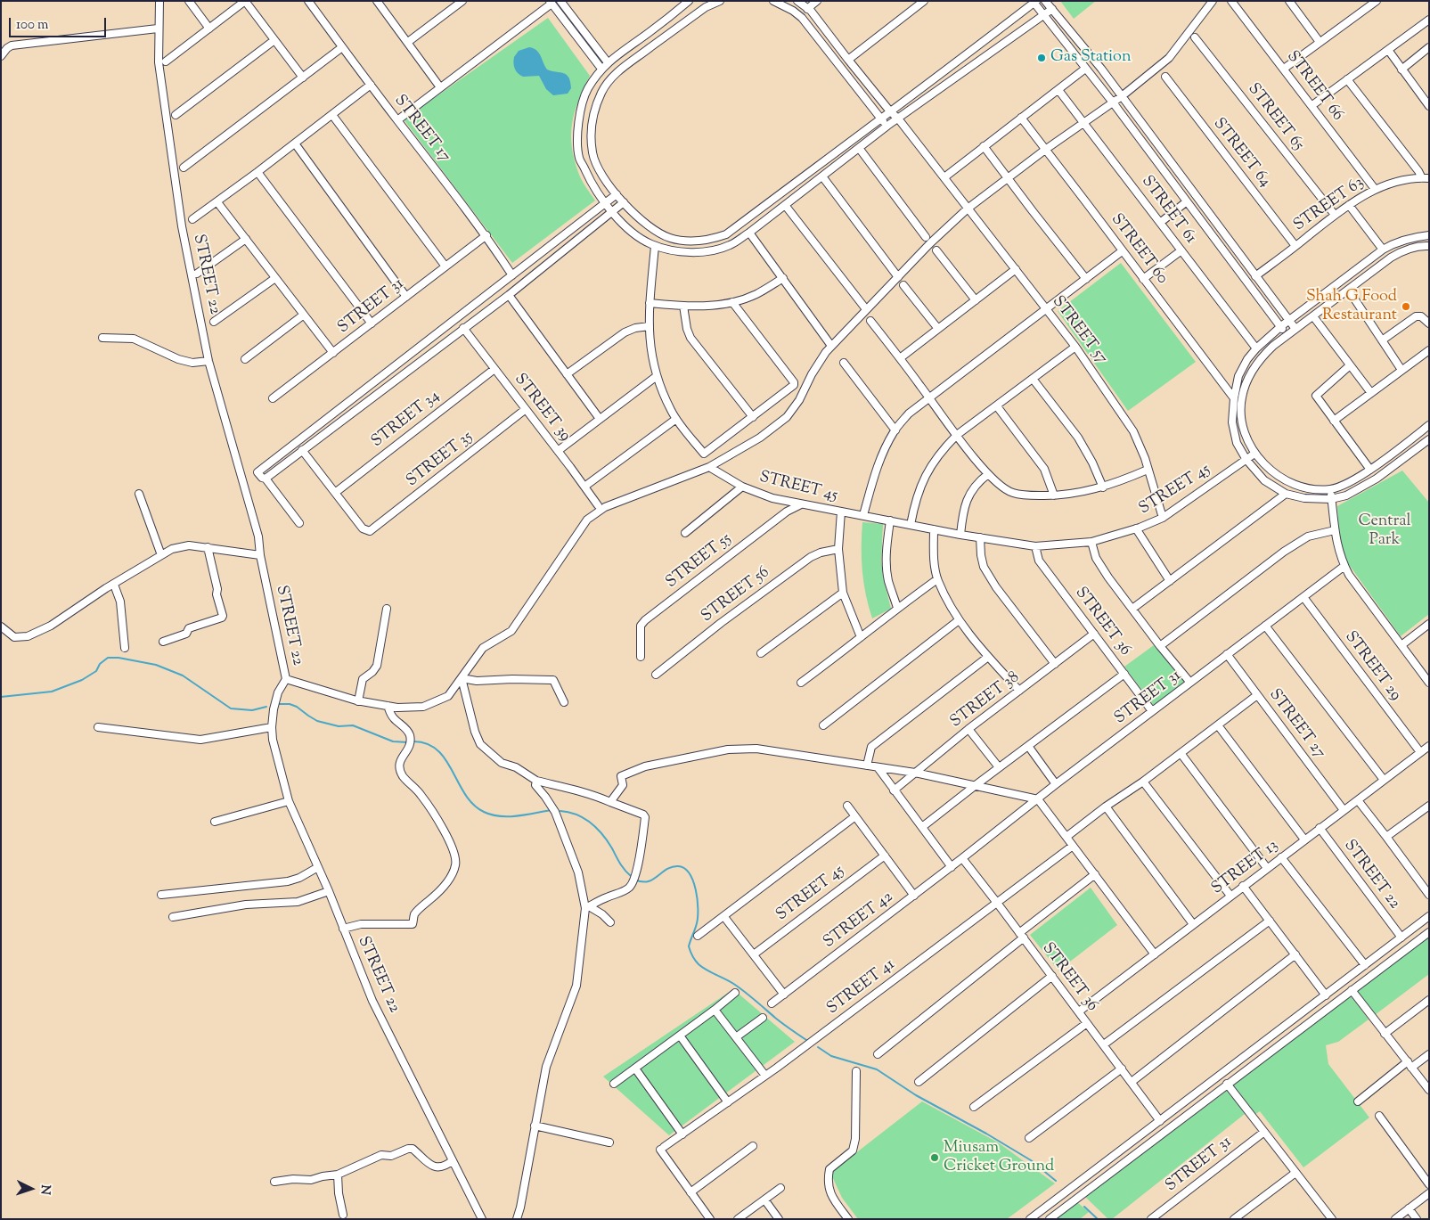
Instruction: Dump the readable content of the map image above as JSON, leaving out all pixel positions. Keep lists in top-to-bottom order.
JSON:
{
  "streets": {
    "street": [
      "STREET 66",
      "STREET 65",
      "STREET 17",
      "STREET 64",
      "STREET 63",
      "STREET 61",
      "STREET 60",
      "STREET 22",
      "STREET 31",
      "STREET 57",
      "STREET 39",
      "STREET 34",
      "STREET 35",
      "STREET 45",
      "STREET 55",
      "STREET 56",
      "STREET 36",
      "STREET 29",
      "STREET 38",
      "STREET 27",
      "STREET 13",
      "STREET 42",
      "STREET 41"
    ]
  },
  "crossings": [
    ["STREET 66", "STREET 63"],
    ["STREET 65", "STREET 63"],
    ["STREET 17", "STREET 31"],
    ["STREET 64", "STREET 63"],
    ["STREET 22", "STREET 13"],
    ["STREET 31", "STREET 36"],
    ["STREET 31", "STREET 29"],
    ["STREET 31", "STREET 27"],
    ["STREET 31", "STREET 42"],
    ["STREET 57", "STREET 45"],
    ["STREET 39", "STREET 34"],
    ["STREET 39", "STREET 35"],
    ["STREET 34", "STREET 35"],
    ["STREET 45", "STREET 55"],
    ["STREET 45", "STREET 36"],
    ["STREET 36", "STREET 38"],
    ["STREET 36", "STREET 13"],
    ["STREET 36", "STREET 42"],
    ["STREET 36", "STREET 41"],
    ["STREET 29", "STREET 13"],
    ["STREET 27", "STREET 13"]
  ],
  "parks": ["Central Park"],
  "places": ["Gas Station", "Shah G Food Restaurant", "Miusam Cricket Ground"],
  "scale_bar": "100 m",
  "north": "right"
}
